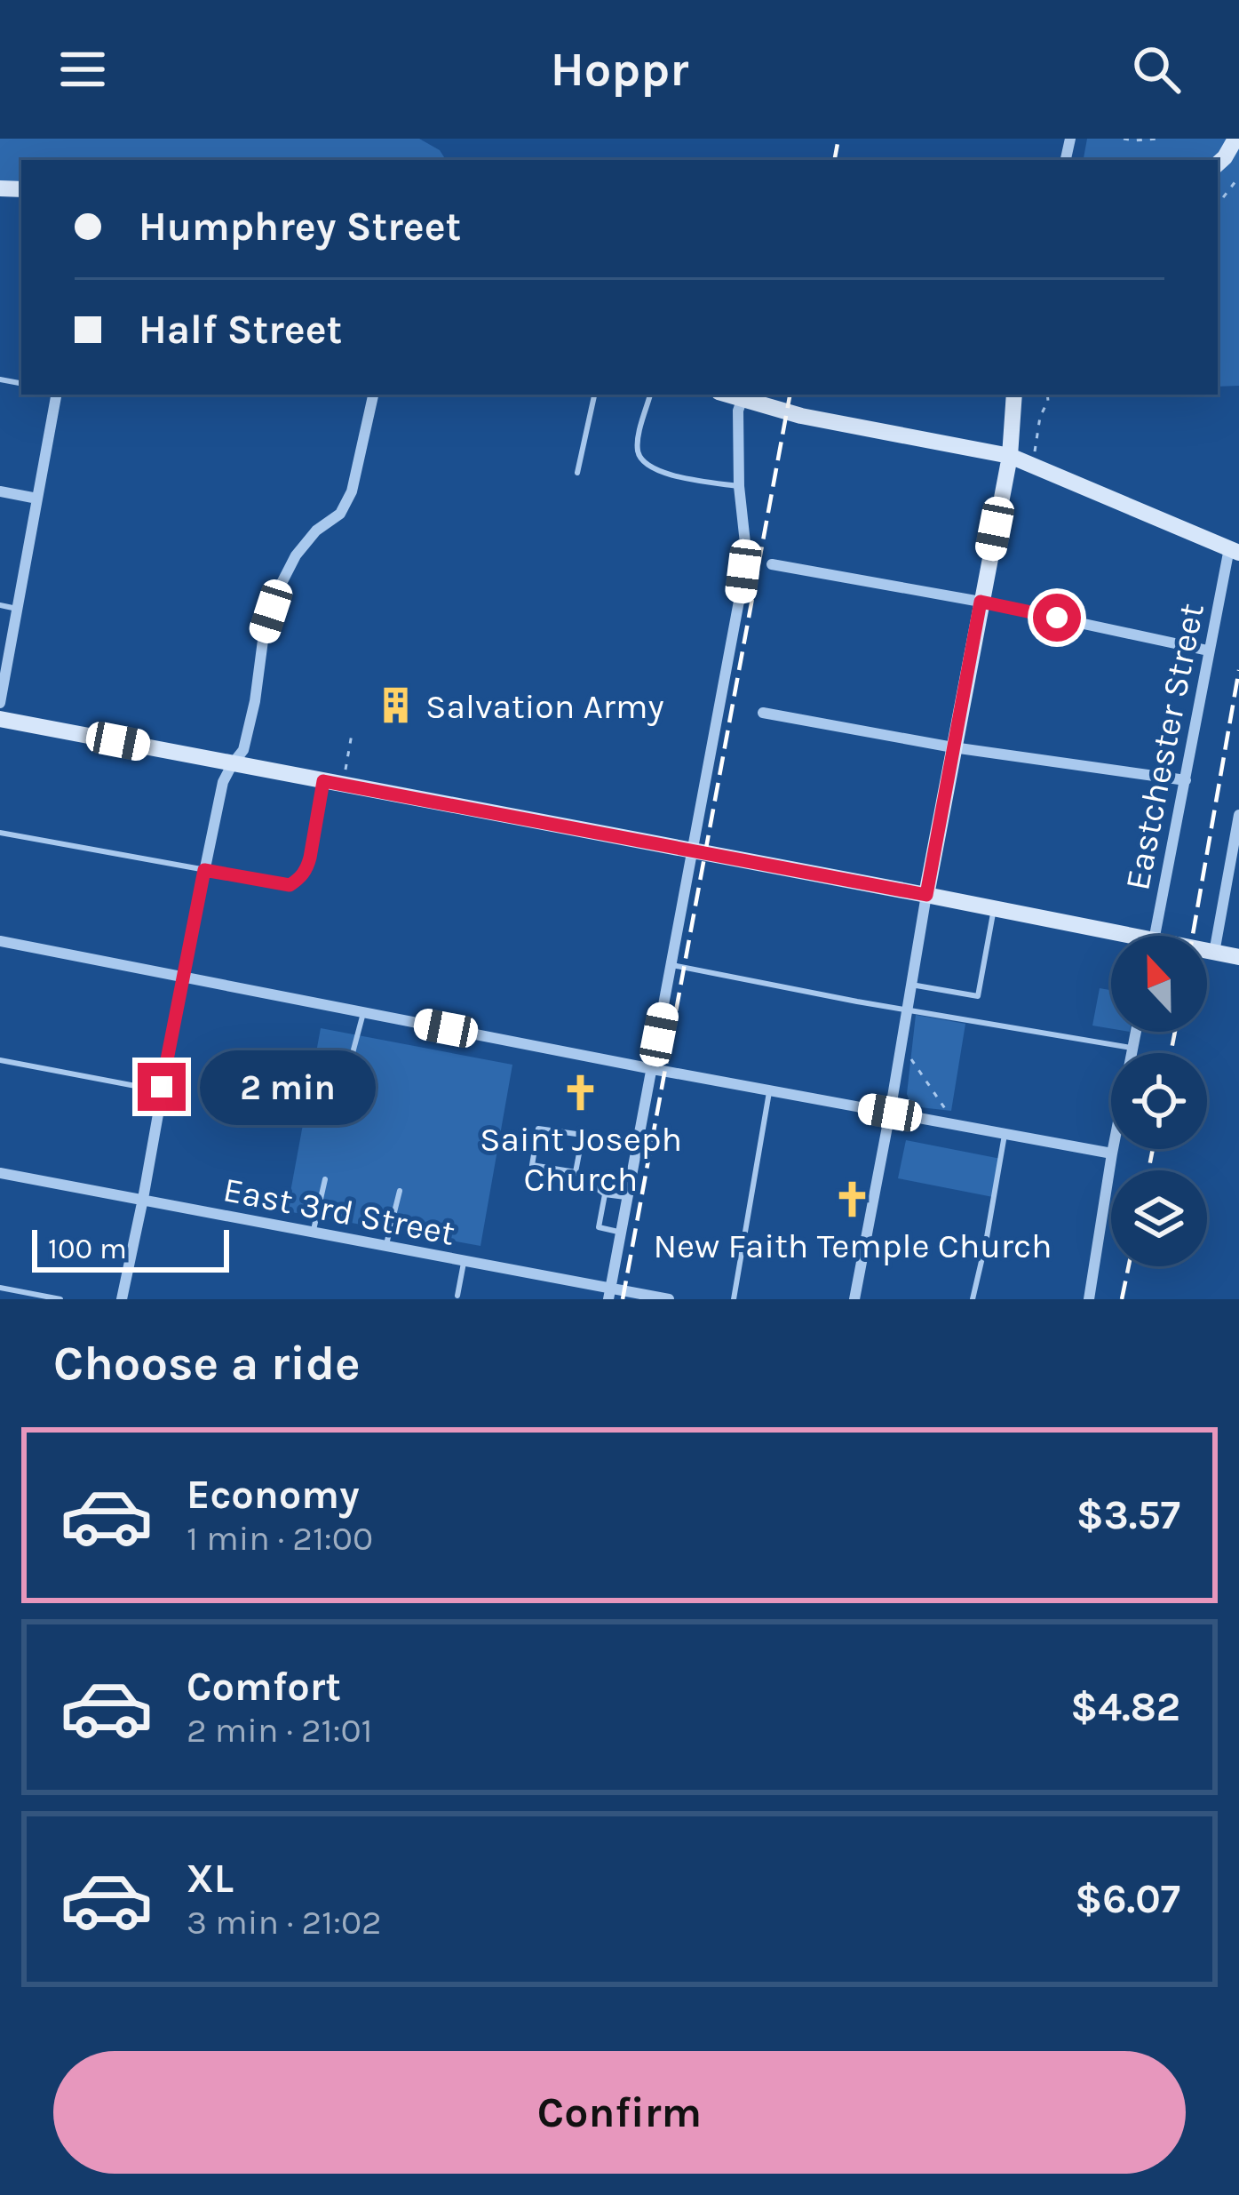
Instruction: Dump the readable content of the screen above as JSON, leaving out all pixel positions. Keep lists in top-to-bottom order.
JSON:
{
  "streets": {
    "street": ["Eastchester Street", "East 3rd Street"]
  },
  "places": {
    "building": ["Salvation Army"],
    "church": ["Saint Joseph Church", "New Faith Temple Church"]
  },
  "scale_bar": "100 m",
  "north": "top",
  "page": {
    "header": "Hoppr",
    "banner": ["Humphrey Street", "Half Street"],
    "bubble": "2 min",
    "scale": "100 m",
    "heading": "Choose a ride",
    "list": [
      {
        "name": "Economy",
        "note": "1 min · 21:00",
        "value": "$3.57"
      },
      {
        "name": "Comfort",
        "note": "2 min · 21:01",
        "value": "$4.82"
      },
      {
        "name": "XL",
        "note": "3 min · 21:02",
        "value": "$6.07"
      }
    ],
    "buttons": "Confirm"
  }
}
